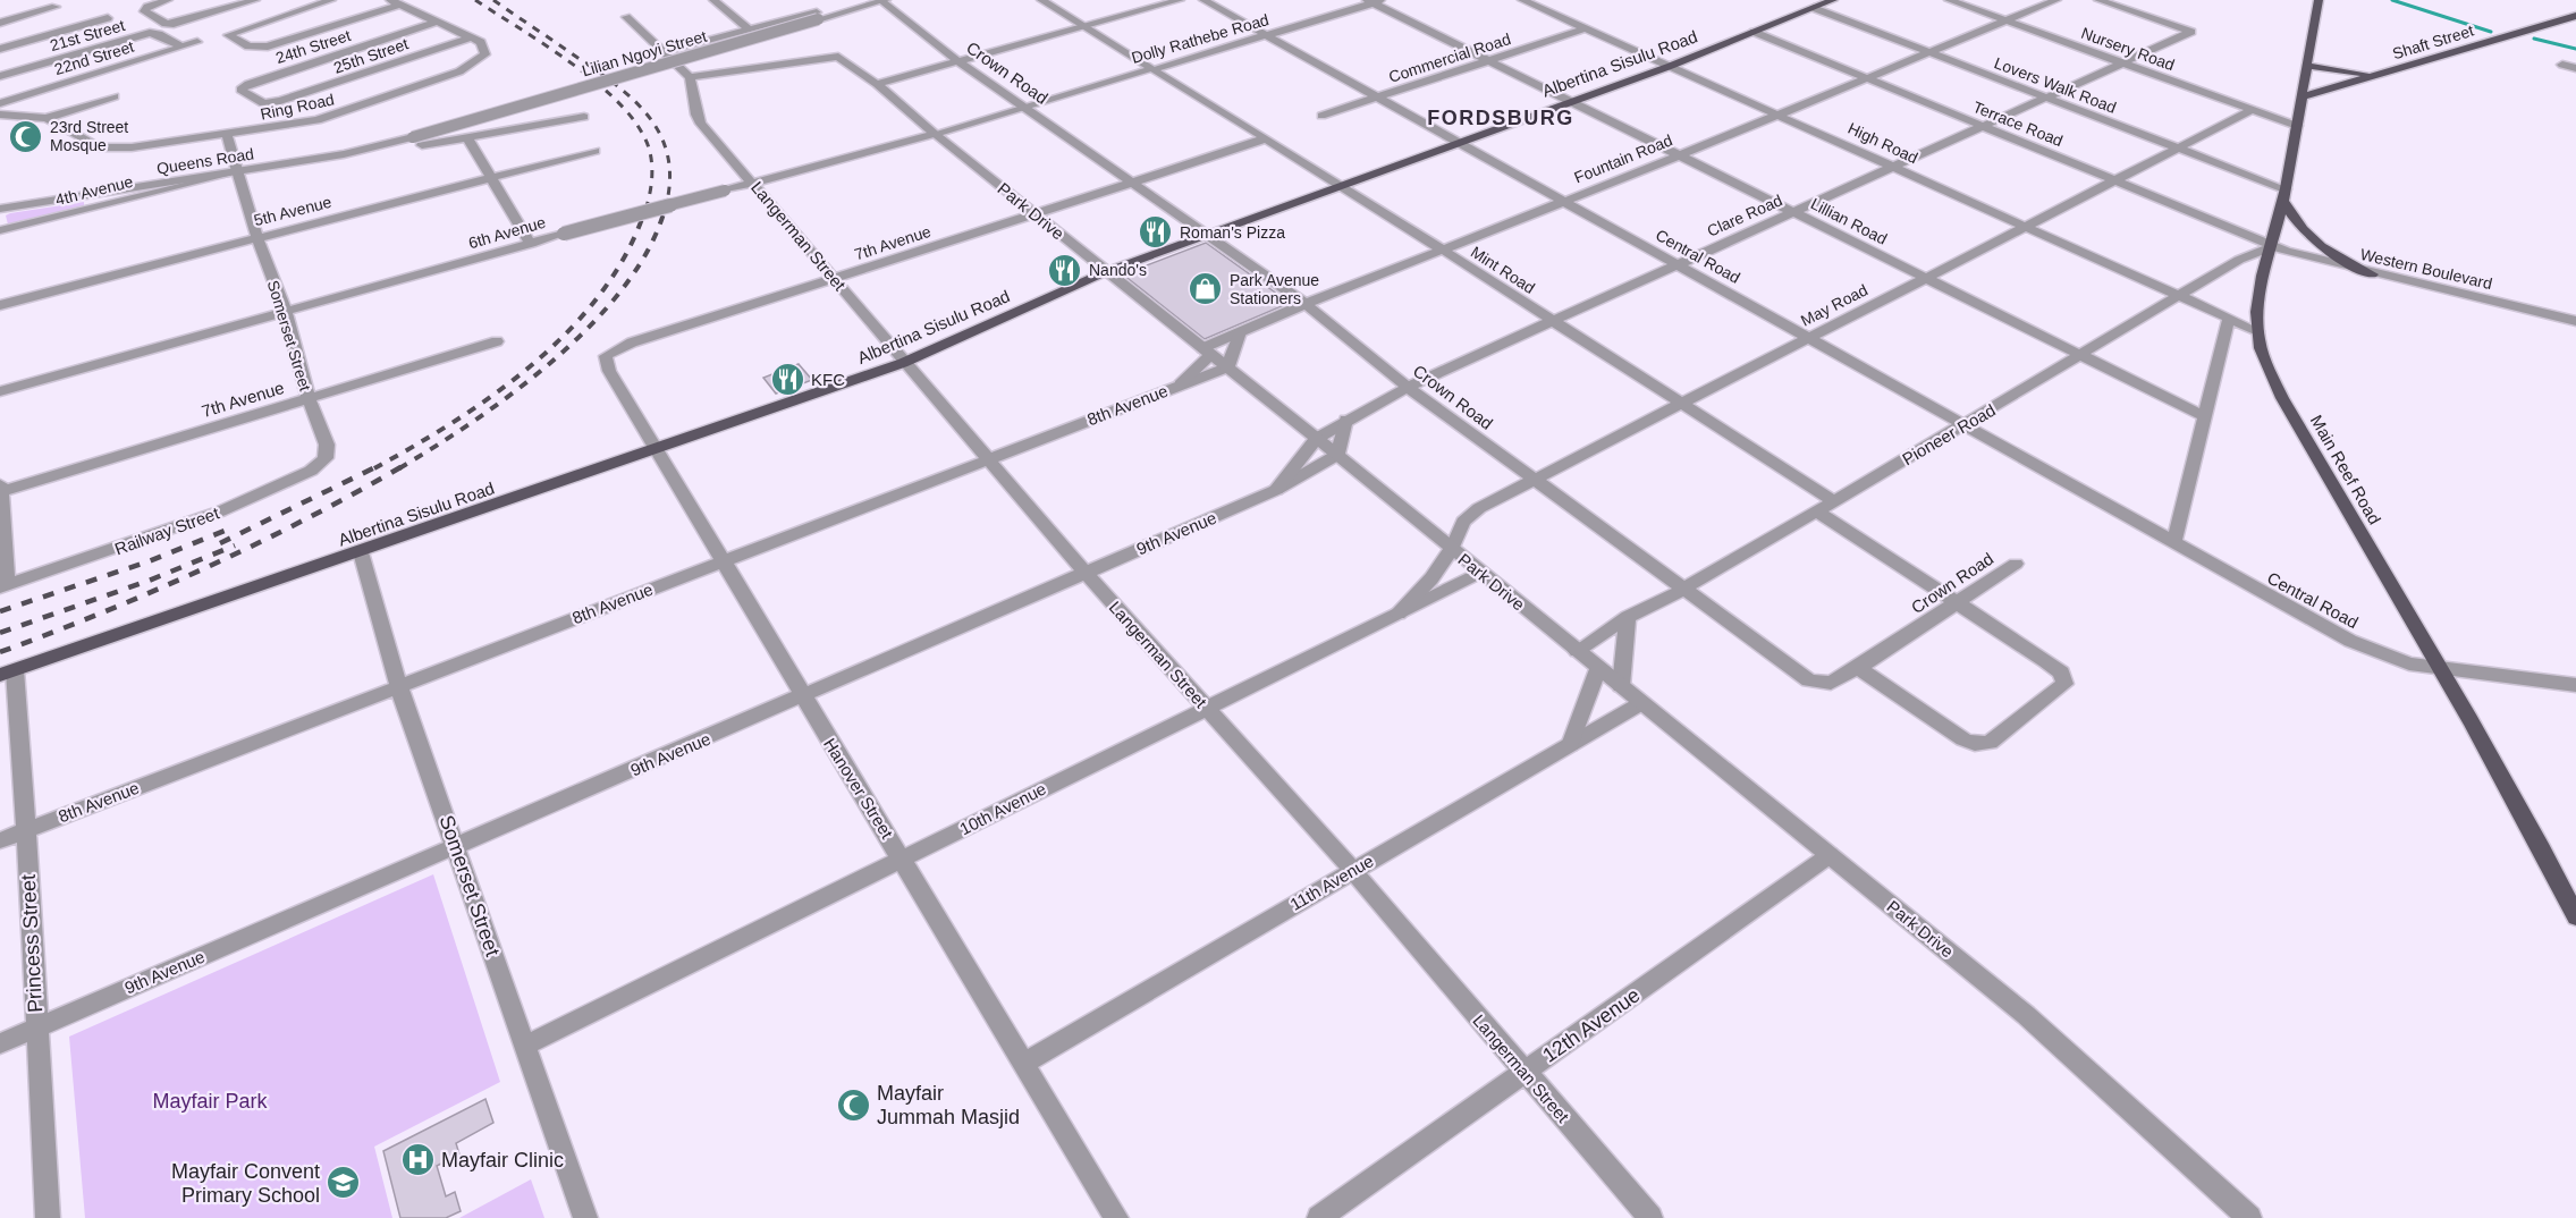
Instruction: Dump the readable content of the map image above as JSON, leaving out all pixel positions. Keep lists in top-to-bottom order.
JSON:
{
  "streets": {
    "main road": ["Shaft Street", "Albertina Sisulu Road", "Main Reef Road"],
    "street": [
      "21st Street",
      "Dolly Rathebe Road",
      "24th Street",
      "Nursery Road",
      "Lilian Ngoyi Street",
      "25th Street",
      "22nd Street",
      "Commercial Road",
      "Crown Road",
      "Lovers Walk Road",
      "Ring Road",
      "Terrace Road",
      "High Road",
      "Fountain Road",
      "Queens Road",
      "4th Avenue",
      "5th Avenue",
      "Park Drive",
      "Clare Road",
      "Lillian Road",
      "6th Avenue",
      "Langerman Street",
      "7th Avenue",
      "Central Road",
      "Western Boulevard",
      "Mint Road",
      "May Road",
      "Somerset Street",
      "8th Avenue",
      "Pioneer Road",
      "Railway Street",
      "9th Avenue",
      "Hanover Street",
      "10th Avenue",
      "11th Avenue",
      "Princess Street",
      "12th Avenue"
    ]
  },
  "crossings": [
    ["21st Street", "22nd Street"],
    ["Dolly Rathebe Road", "Crown Road"],
    ["Dolly Rathebe Road", "Lillian Road"],
    ["Dolly Rathebe Road", "6th Avenue"],
    ["Dolly Rathebe Road", "Central Road"],
    ["Dolly Rathebe Road", "Mint Road"],
    ["Shaft Street", "Main Reef Road"],
    ["24th Street", "25th Street"],
    ["Nursery Road", "Fountain Road"],
    ["Nursery Road", "Clare Road"],
    ["Nursery Road", "May Road"],
    ["Nursery Road", "Main Reef Road"],
    ["Lilian Ngoyi Street", "Crown Road"],
    ["Lilian Ngoyi Street", "Queens Road"],
    ["25th Street", "Ring Road"],
    ["Commercial Road", "High Road"],
    ["Commercial Road", "Lillian Road"],
    ["Commercial Road", "Central Road"],
    ["Albertina Sisulu Road", "Crown Road"],
    ["Albertina Sisulu Road", "Lovers Walk Road"],
    ["Albertina Sisulu Road", "Terrace Road"],
    ["Albertina Sisulu Road", "High Road"],
    ["Albertina Sisulu Road", "Park Drive"],
    ["Albertina Sisulu Road", "Lillian Road"],
    ["Albertina Sisulu Road", "Langerman Street"],
    ["Albertina Sisulu Road", "Central Road"],
    ["Albertina Sisulu Road", "Mint Road"],
    ["Albertina Sisulu Road", "Somerset Street"],
    ["Albertina Sisulu Road", "Hanover Street"],
    ["Albertina Sisulu Road", "Princess Street"],
    ["Crown Road", "Fountain Road"],
    ["Crown Road", "Clare Road"],
    ["Crown Road", "6th Avenue"],
    ["Crown Road", "May Road"],
    ["Crown Road", "Pioneer Road"],
    ["Lovers Walk Road", "Fountain Road"],
    ["Lovers Walk Road", "Clare Road"],
    ["Lovers Walk Road", "May Road"],
    ["Lovers Walk Road", "Main Reef Road"],
    ["Ring Road", "Somerset Street"],
    ["Terrace Road", "Fountain Road"],
    ["Terrace Road", "Clare Road"],
    ["Terrace Road", "Western Boulevard"],
    ["Terrace Road", "May Road"],
    ["Terrace Road", "Pioneer Road"],
    ["Terrace Road", "Main Reef Road"],
    ["High Road", "Fountain Road"],
    ["High Road", "Clare Road"],
    ["High Road", "May Road"],
    ["High Road", "Pioneer Road"],
    ["High Road", "Main Reef Road"],
    ["Fountain Road", "Park Drive"],
    ["Fountain Road", "Lillian Road"],
    ["Fountain Road", "Central Road"],
    ["Fountain Road", "Mint Road"],
    ["Queens Road", "4th Avenue"],
    ["Queens Road", "Somerset Street"],
    ["4th Avenue", "Somerset Street"],
    ["5th Avenue", "Somerset Street"],
    ["Park Drive", "Clare Road"],
    ["Park Drive", "6th Avenue"],
    ["Park Drive", "Langerman Street"],
    ["Park Drive", "7th Avenue"],
    ["Park Drive", "May Road"],
    ["Park Drive", "8th Avenue"],
    ["Park Drive", "Pioneer Road"],
    ["Park Drive", "9th Avenue"],
    ["Park Drive", "10th Avenue"],
    ["Park Drive", "11th Avenue"],
    ["Park Drive", "12th Avenue"],
    ["Clare Road", "Lillian Road"],
    ["Clare Road", "Central Road"],
    ["Clare Road", "Mint Road"],
    ["Clare Road", "9th Avenue"],
    ["Lillian Road", "May Road"],
    ["Lillian Road", "Pioneer Road"],
    ["6th Avenue", "Langerman Street"],
    ["6th Avenue", "Somerset Street"],
    ["Langerman Street", "7th Avenue"],
    ["Langerman Street", "8th Avenue"],
    ["Langerman Street", "9th Avenue"],
    ["Langerman Street", "10th Avenue"],
    ["Langerman Street", "11th Avenue"],
    ["Langerman Street", "12th Avenue"],
    ["7th Avenue", "Somerset Street"],
    ["7th Avenue", "Hanover Street"],
    ["Central Road", "May Road"],
    ["Central Road", "Pioneer Road"],
    ["Central Road", "Main Reef Road"],
    ["Western Boulevard", "Pioneer Road"],
    ["Western Boulevard", "Main Reef Road"],
    ["Mint Road", "May Road"],
    ["Mint Road", "Pioneer Road"],
    ["May Road", "10th Avenue"],
    ["Somerset Street", "8th Avenue"],
    ["Somerset Street", "Railway Street"],
    ["Somerset Street", "9th Avenue"],
    ["Somerset Street", "10th Avenue"],
    ["8th Avenue", "Hanover Street"],
    ["8th Avenue", "Princess Street"],
    ["Pioneer Road", "Main Reef Road"],
    ["9th Avenue", "Hanover Street"],
    ["9th Avenue", "Princess Street"],
    ["Hanover Street", "10th Avenue"],
    ["Hanover Street", "11th Avenue"]
  ],
  "districts": ["FORDSBURG"],
  "parks": ["Mayfair Park"],
  "places": {
    "mosque": ["23rd Street Mosque", "Mayfair Jummah Masjid"],
    "restaurant": ["Roman's Pizza", "Nando's", "KFC"],
    "shop": ["Park Avenue Stationers"],
    "hospital": ["Mayfair Clinic"],
    "school or university": ["Mayfair Convent Primary School"]
  }
}
